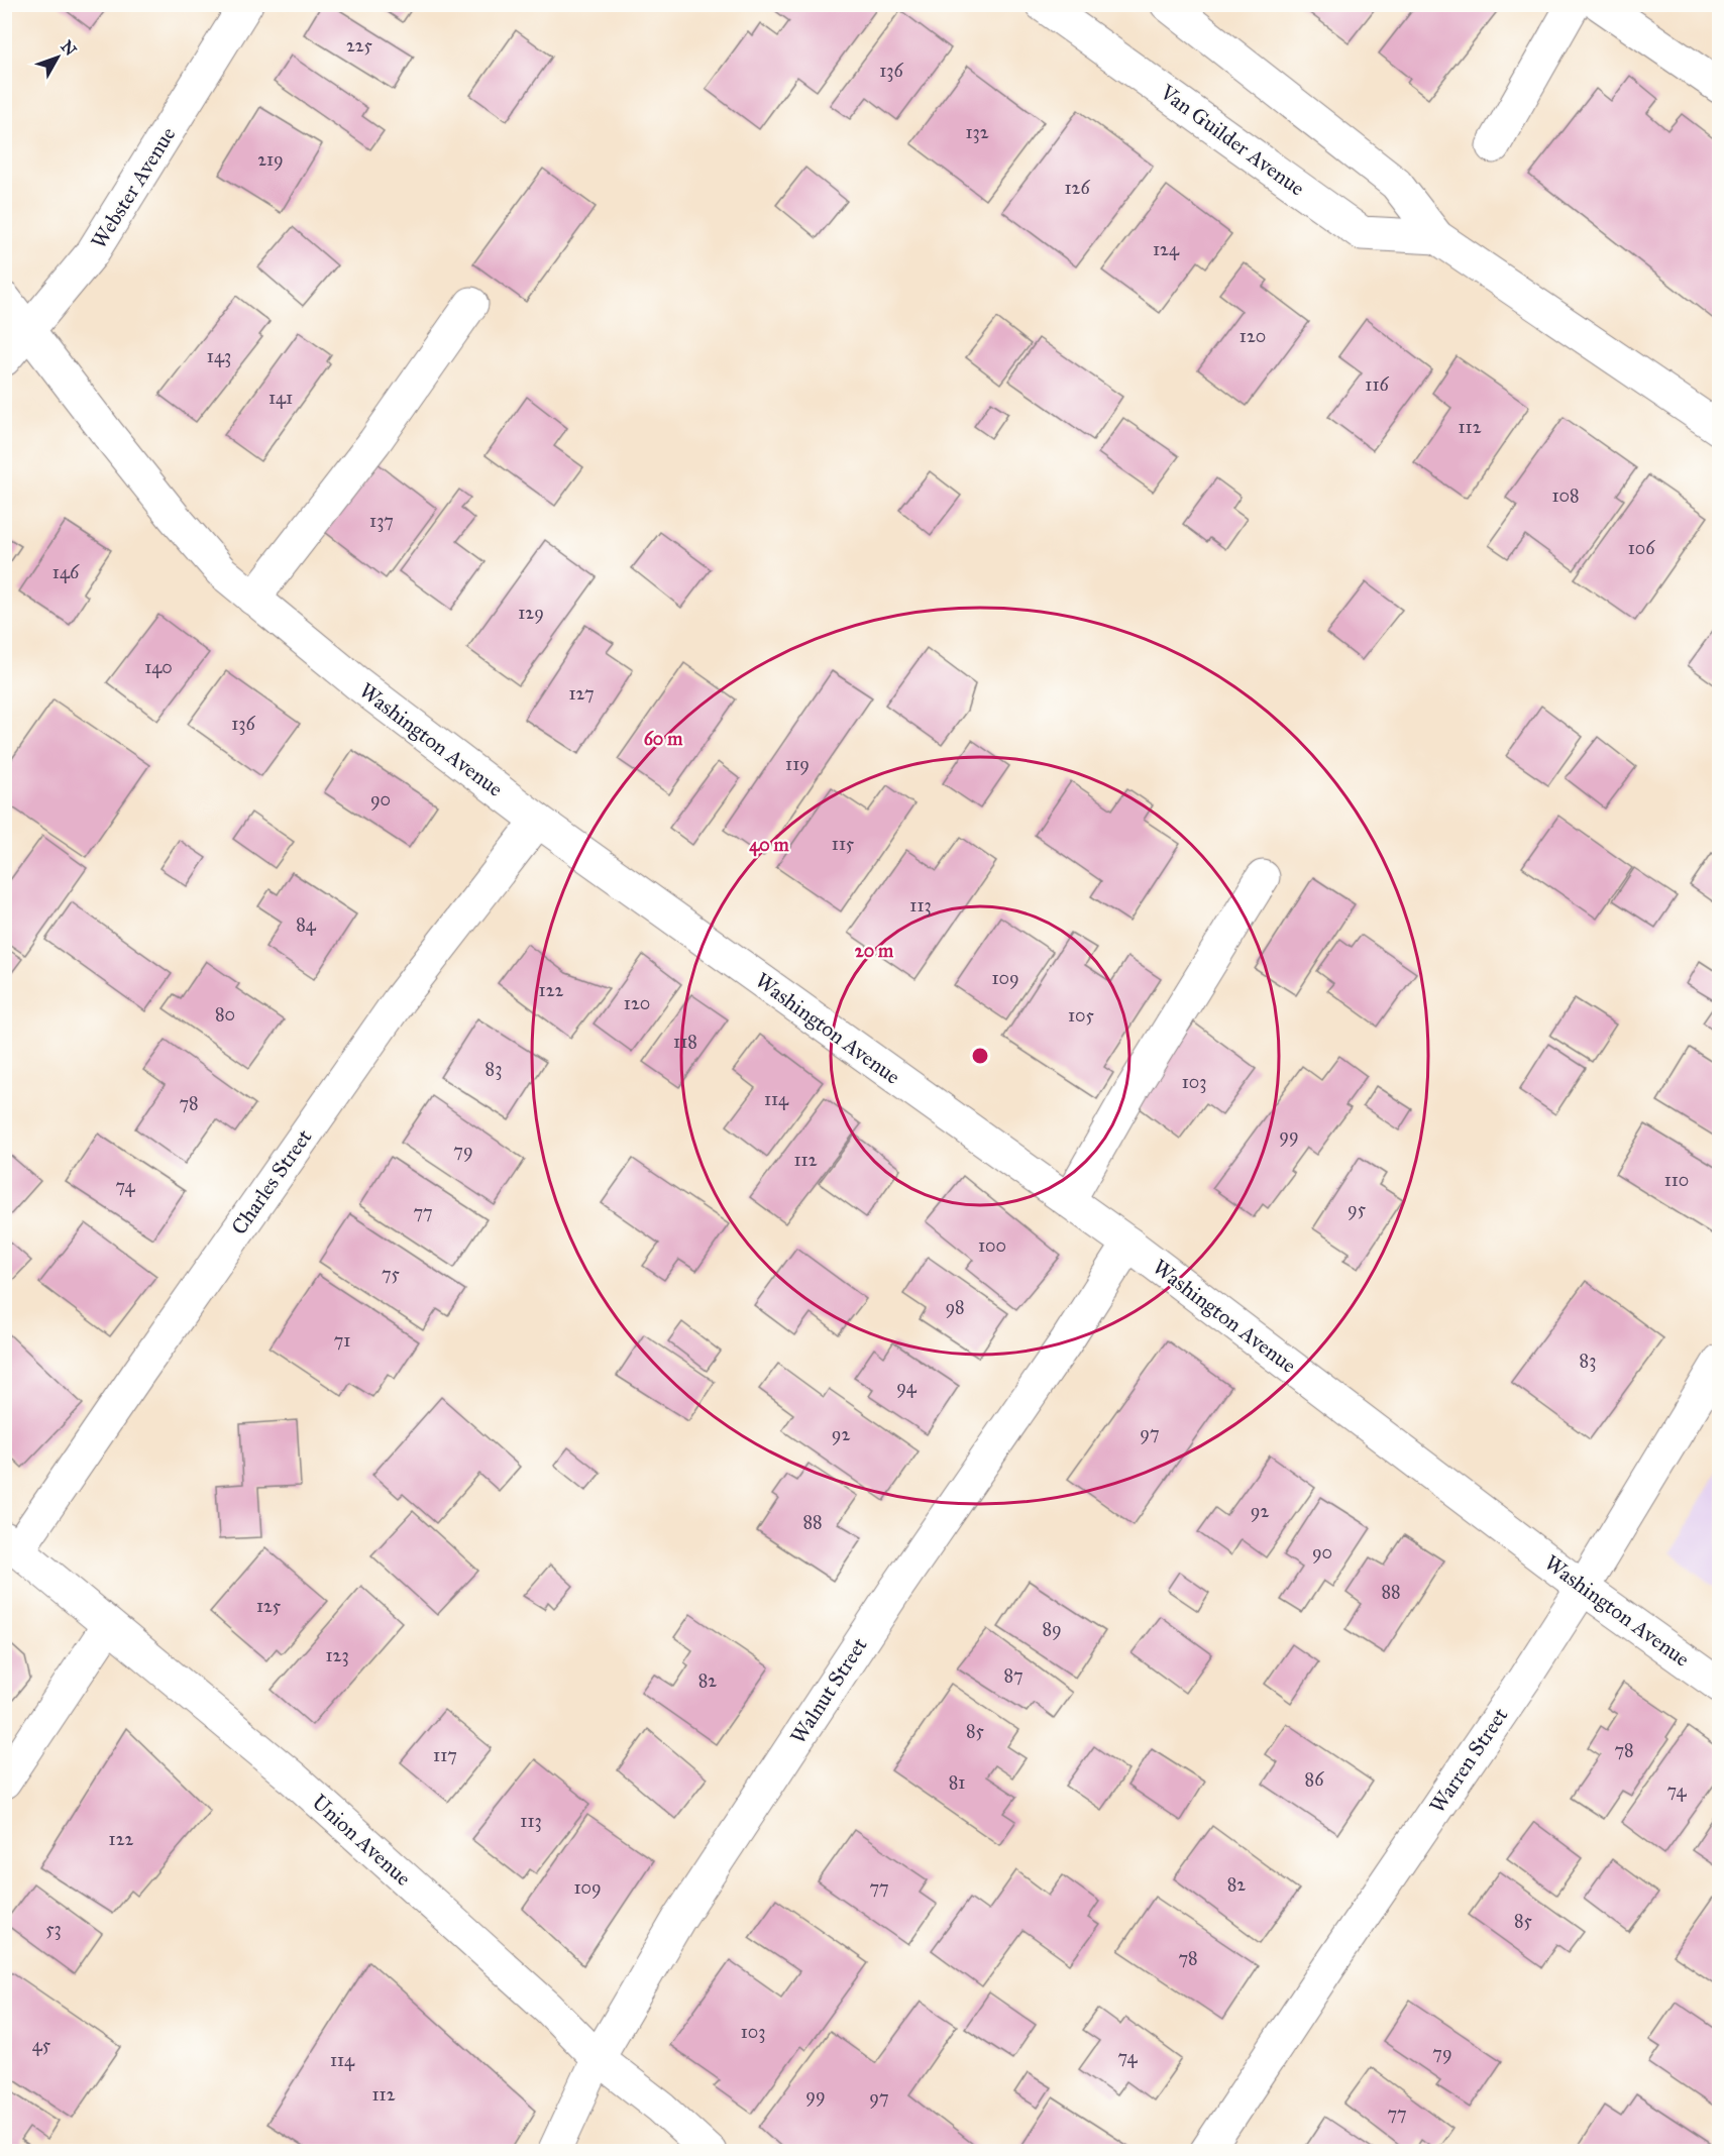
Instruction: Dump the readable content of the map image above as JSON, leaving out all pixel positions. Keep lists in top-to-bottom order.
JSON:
{
  "streets": {
    "street": [
      "Van Guilder Avenue",
      "Webster Avenue",
      "Washington Avenue",
      "Charles Street",
      "Walnut Street",
      "Warren Street",
      "Union Avenue"
    ]
  },
  "crossings": [
    ["Webster Avenue", "Washington Avenue"],
    ["Washington Avenue", "Charles Street"],
    ["Washington Avenue", "Walnut Street"],
    ["Washington Avenue", "Warren Street"],
    ["Charles Street", "Union Avenue"],
    ["Walnut Street", "Union Avenue"]
  ],
  "house_numbers": [
    "225",
    "136",
    "132",
    "219",
    "126",
    "124",
    "120",
    "143",
    "116",
    "141",
    "112",
    "108",
    "137",
    "106",
    "146",
    "129",
    "140",
    "127",
    "136",
    "119",
    "90",
    "115",
    "113",
    "84",
    "109",
    "122",
    "120",
    "80",
    "105",
    "118",
    "83",
    "103",
    "114",
    "78",
    "99",
    "79",
    "112",
    "110",
    "74",
    "95",
    "77",
    "100",
    "75",
    "98",
    "71",
    "83",
    "94",
    "97",
    "92",
    "92",
    "88",
    "90",
    "88",
    "125",
    "89",
    "123",
    "87",
    "82",
    "85",
    "78",
    "117",
    "86",
    "81",
    "74",
    "113",
    "122",
    "82",
    "109",
    "77",
    "85",
    "53",
    "78",
    "103",
    "45",
    "79",
    "74",
    "114",
    "112",
    "99",
    "97",
    "77"
  ],
  "north": "top right",
  "rings": ["60 m", "40 m", "20 m"]
}
